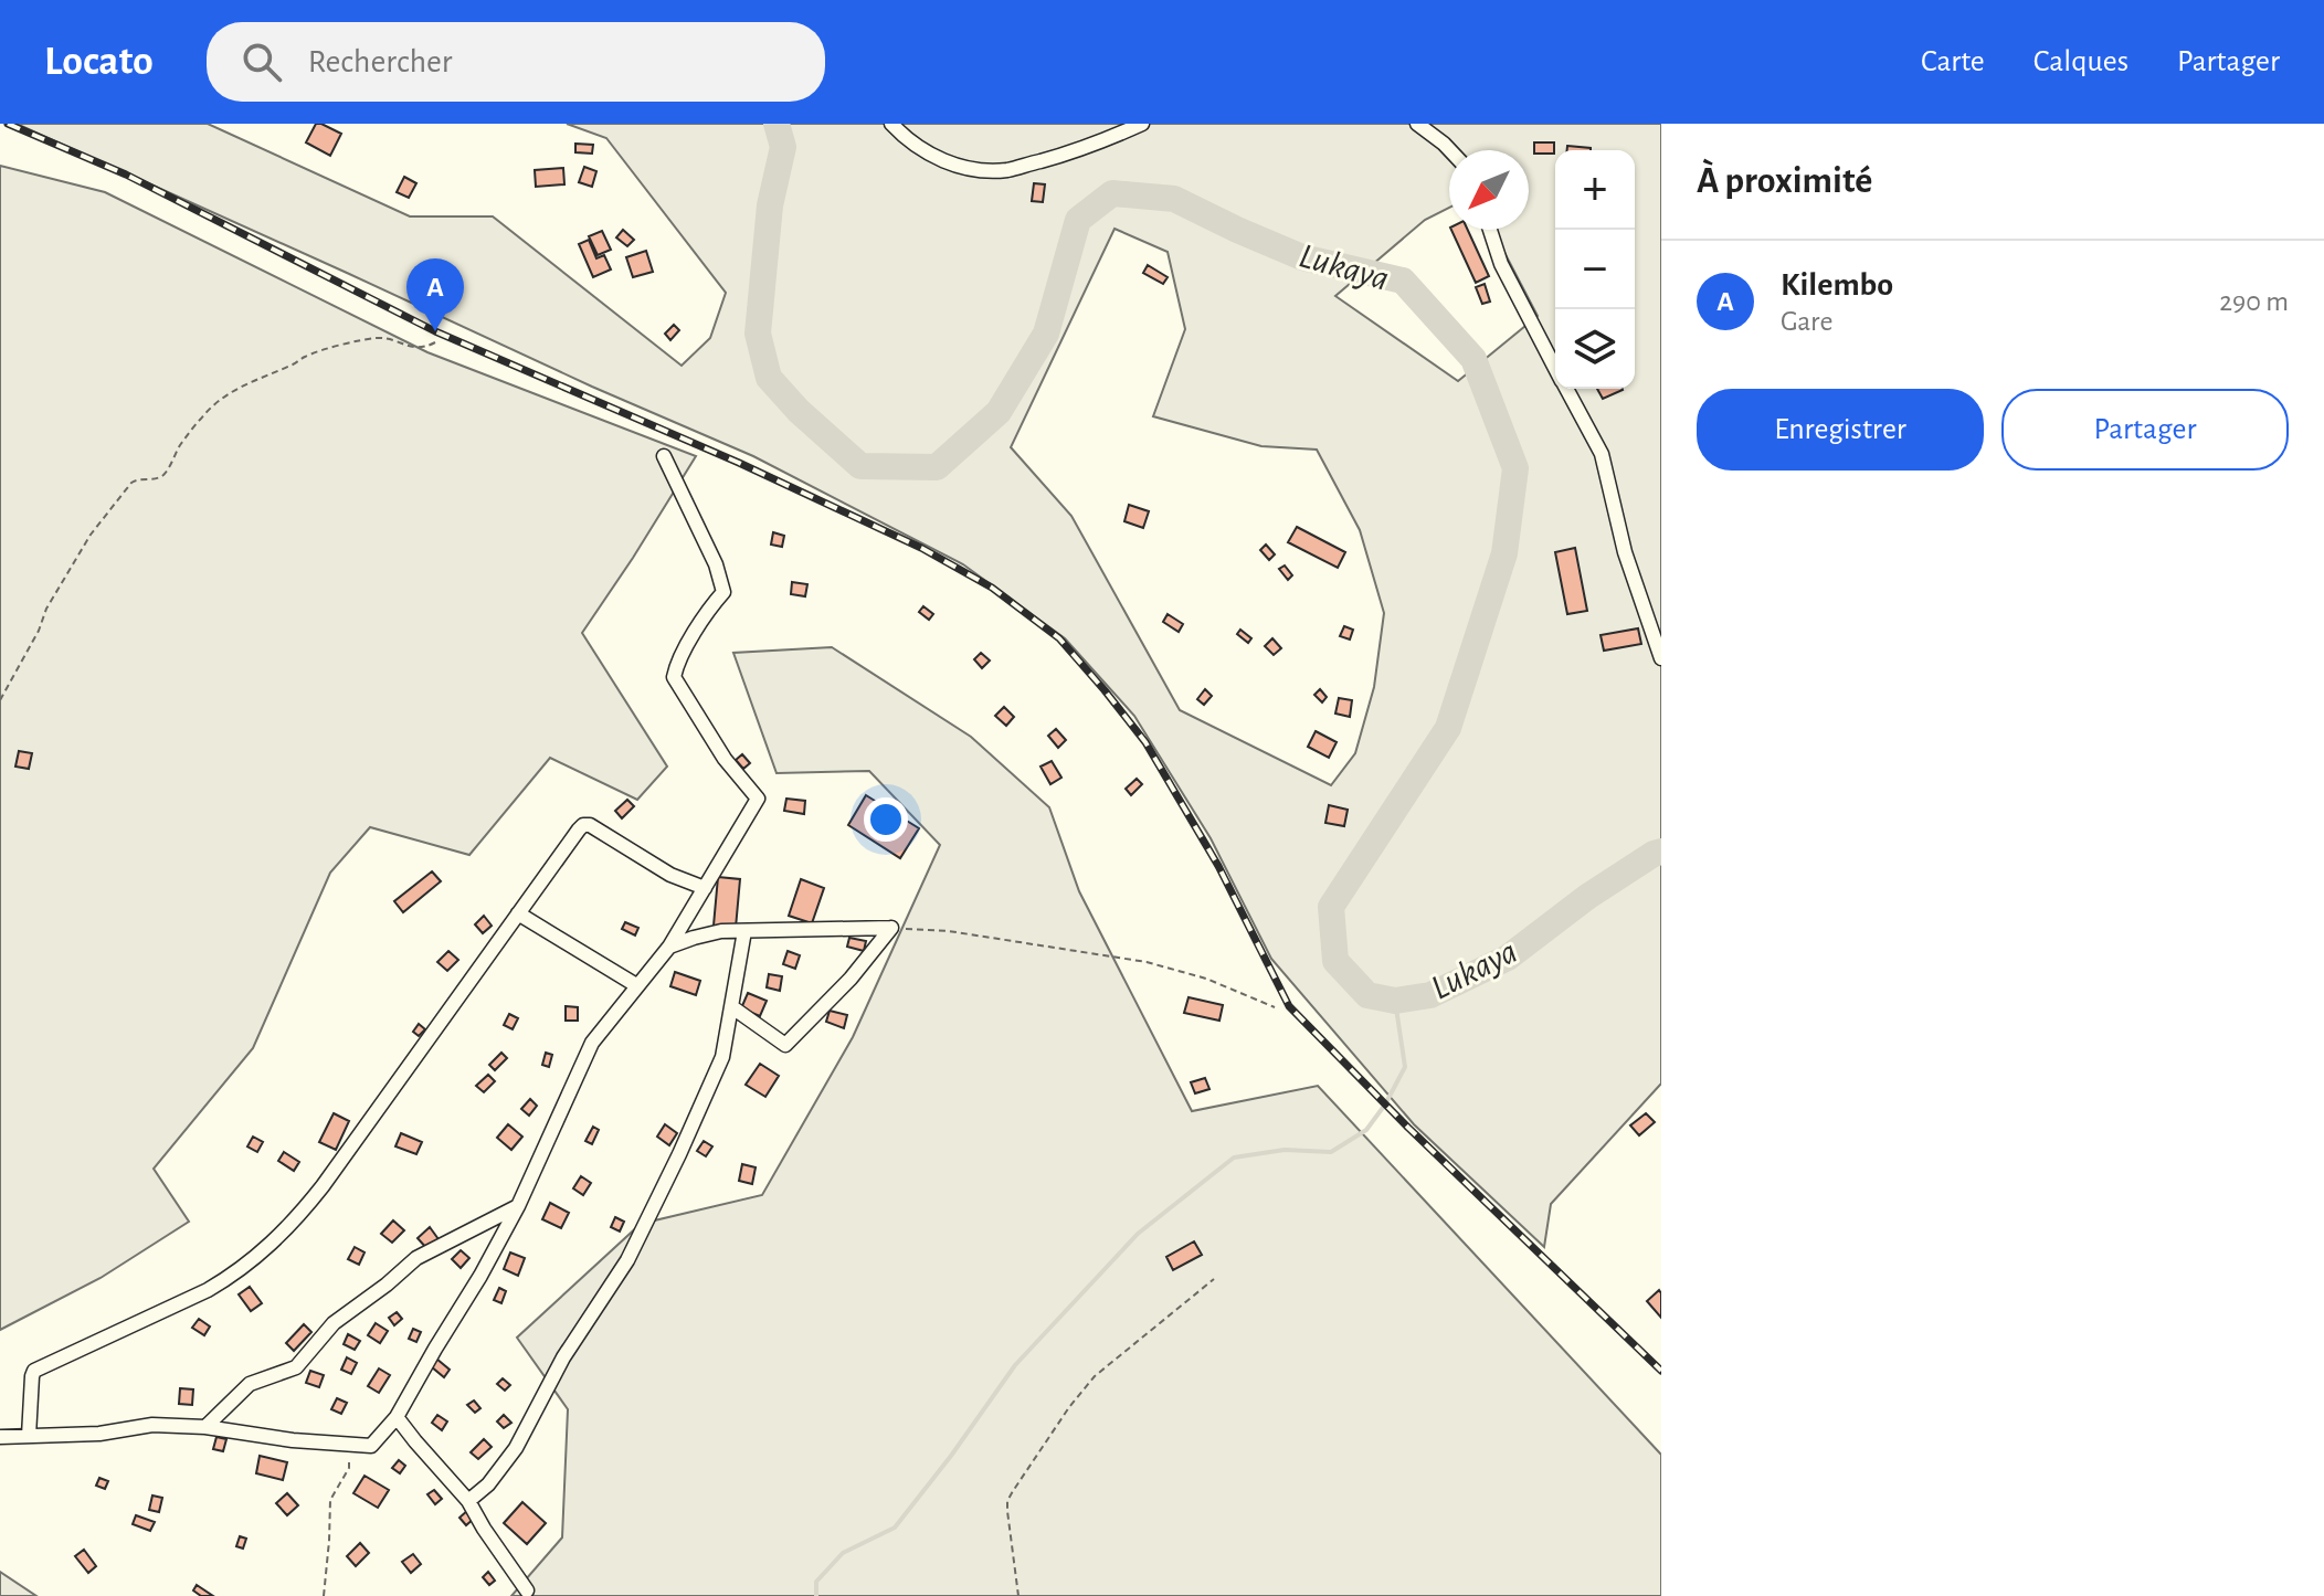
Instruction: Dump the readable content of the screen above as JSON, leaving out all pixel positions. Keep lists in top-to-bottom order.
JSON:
{
  "water": ["Lukaya"],
  "north": "bottom left",
  "page": {
    "header": "Locato",
    "search": "Rechercher",
    "nav": ["Carte", "Calques", "Partager"],
    "heading": "À proximité",
    "map_buttons": ["+", "−"],
    "list": [
      {
        "mark": "A",
        "name": "Kilembo",
        "note": "Gare",
        "value": "290 m"
      }
    ],
    "pins": "A",
    "buttons": ["Enregistrer", "Partager"]
  }
}
